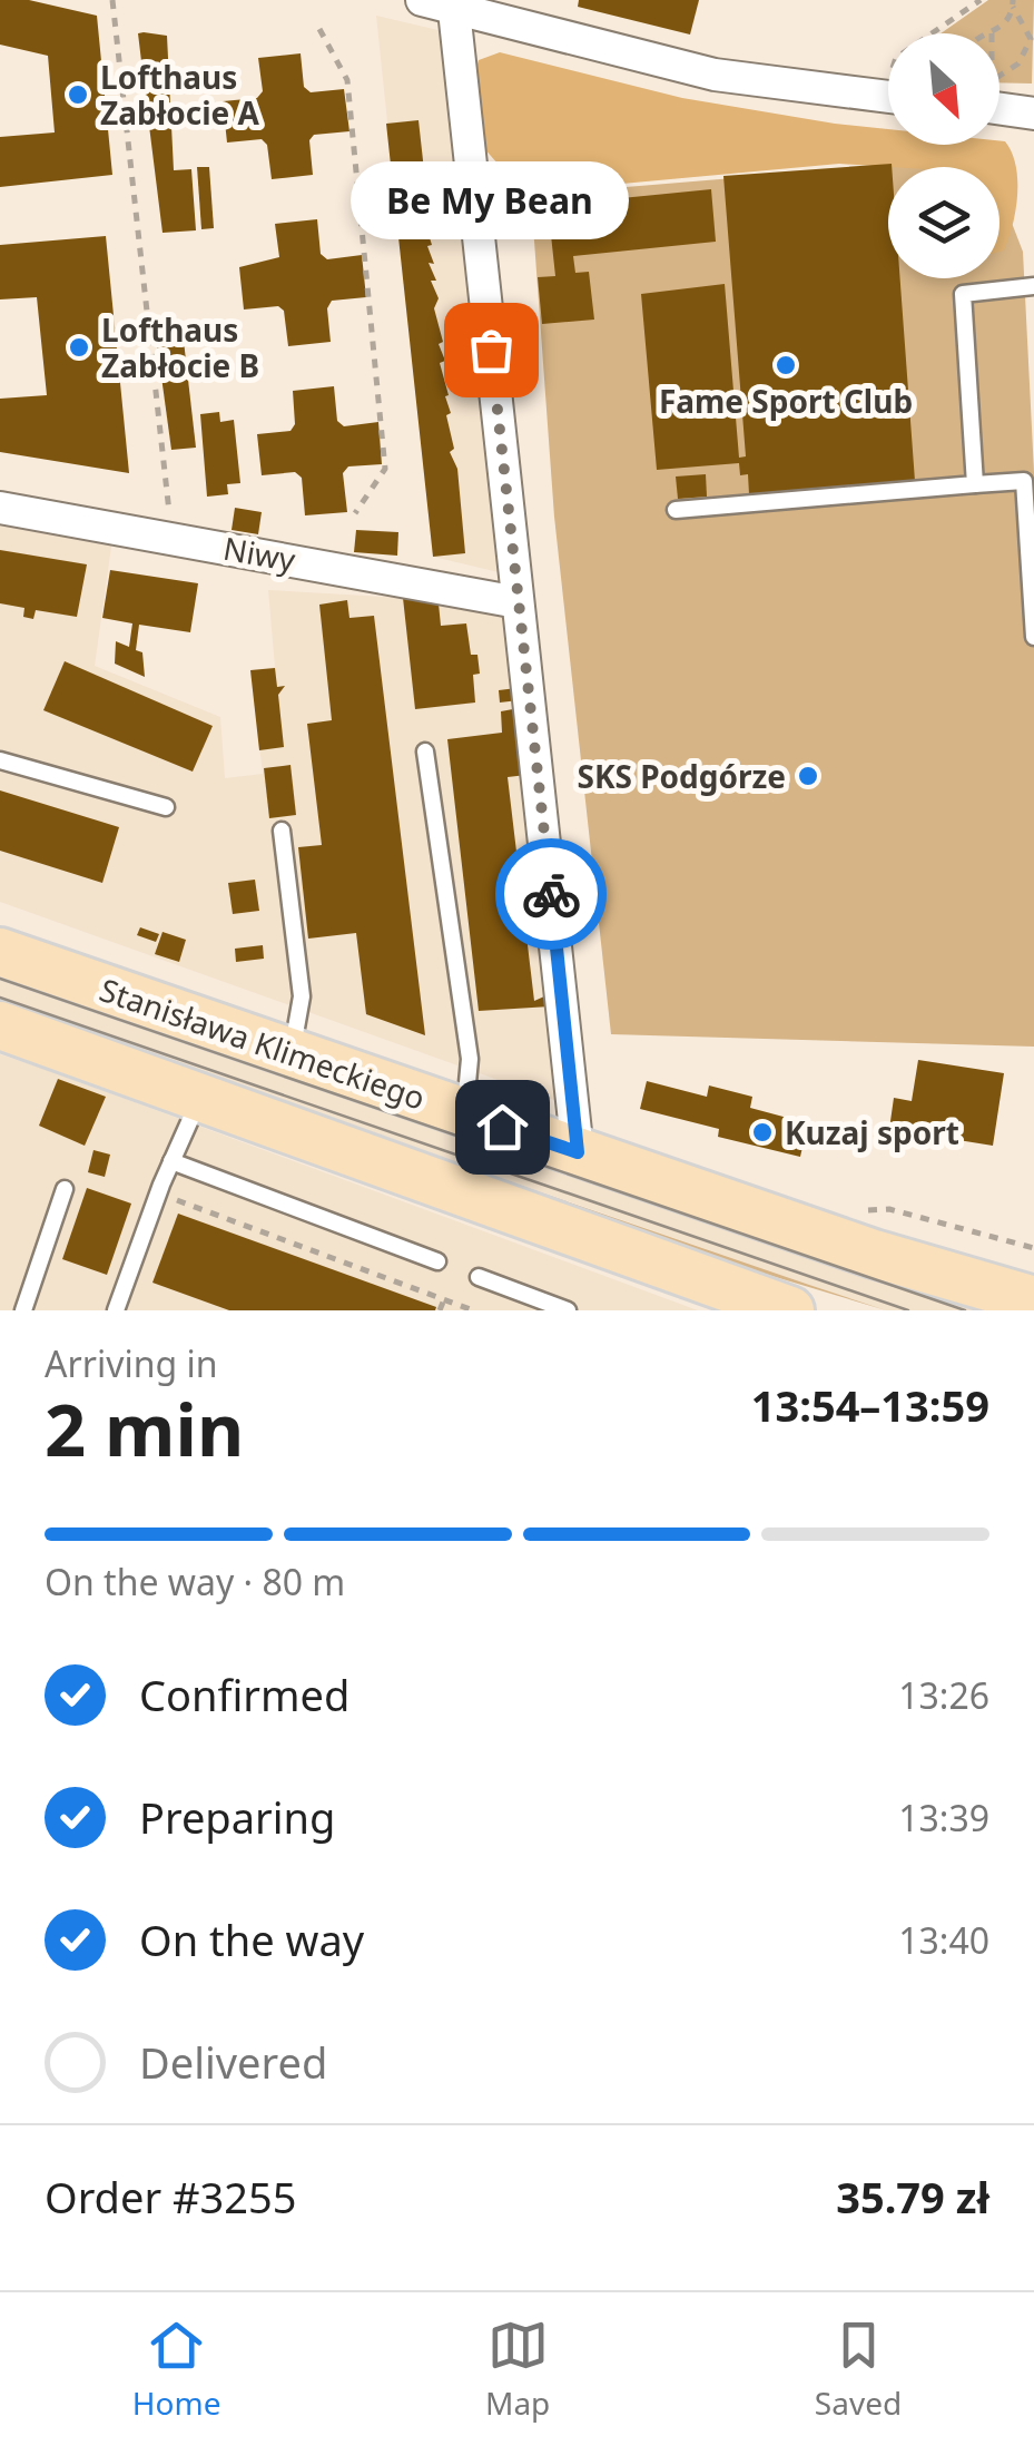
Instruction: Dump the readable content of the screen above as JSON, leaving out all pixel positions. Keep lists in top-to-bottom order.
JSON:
{
  "streets": {
    "main road": ["Stanisława Klimeckiego"],
    "street": ["Niwy"]
  },
  "places": [
    "Lofthaus Zabłocie A",
    "Lofthaus Zabłocie B",
    "Be My Bean",
    "Fame Sport Club",
    "SKS Podgórze",
    "Kuzaj sport"
  ],
  "north": "bottom right",
  "page": {
    "bubble": "Be My Bean",
    "heading": ["2 min", "Arriving in", "13:54–13:59"],
    "panel": ["Order #3255", "35.79 zł"],
    "bar": "On the way · 80 m",
    "list": [
      ["Confirmed", "13:26"],
      ["Preparing", "13:39"],
      ["On the way", "13:40"],
      "Delivered"
    ],
    "tabs": ["Home", "Map", "Saved"]
  }
}
